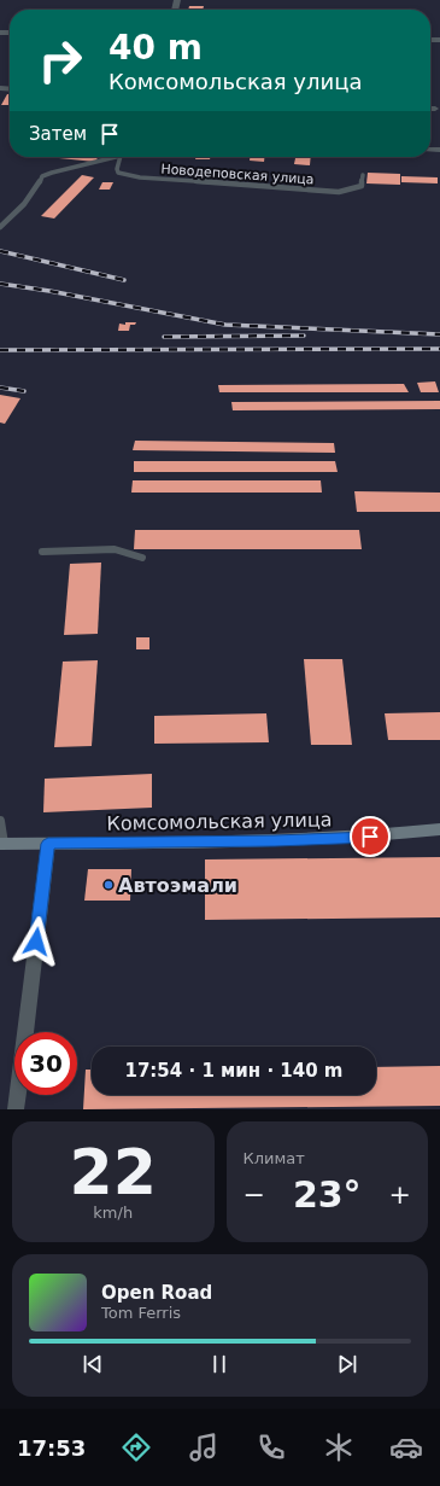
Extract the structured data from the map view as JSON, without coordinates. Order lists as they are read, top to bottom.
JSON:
{
  "streets": {
    "street": ["Комсомольская улица"],
    "lane": ["Новодеповская улица"]
  },
  "places": ["Автоэмали"],
  "page": {
    "turn": ["40 m", "Комсомольская улица"],
    "then": "Затем",
    "limit": "30",
    "trip": "17:54 · 1 мин · 140 m",
    "tile": [
      ["22", "km/h"],
      "Климат"
    ],
    "heat": ["−", "23°", "+"],
    "song": ["Open Road", "Tom Ferris"],
    "tabs": "17:53"
  }
}
